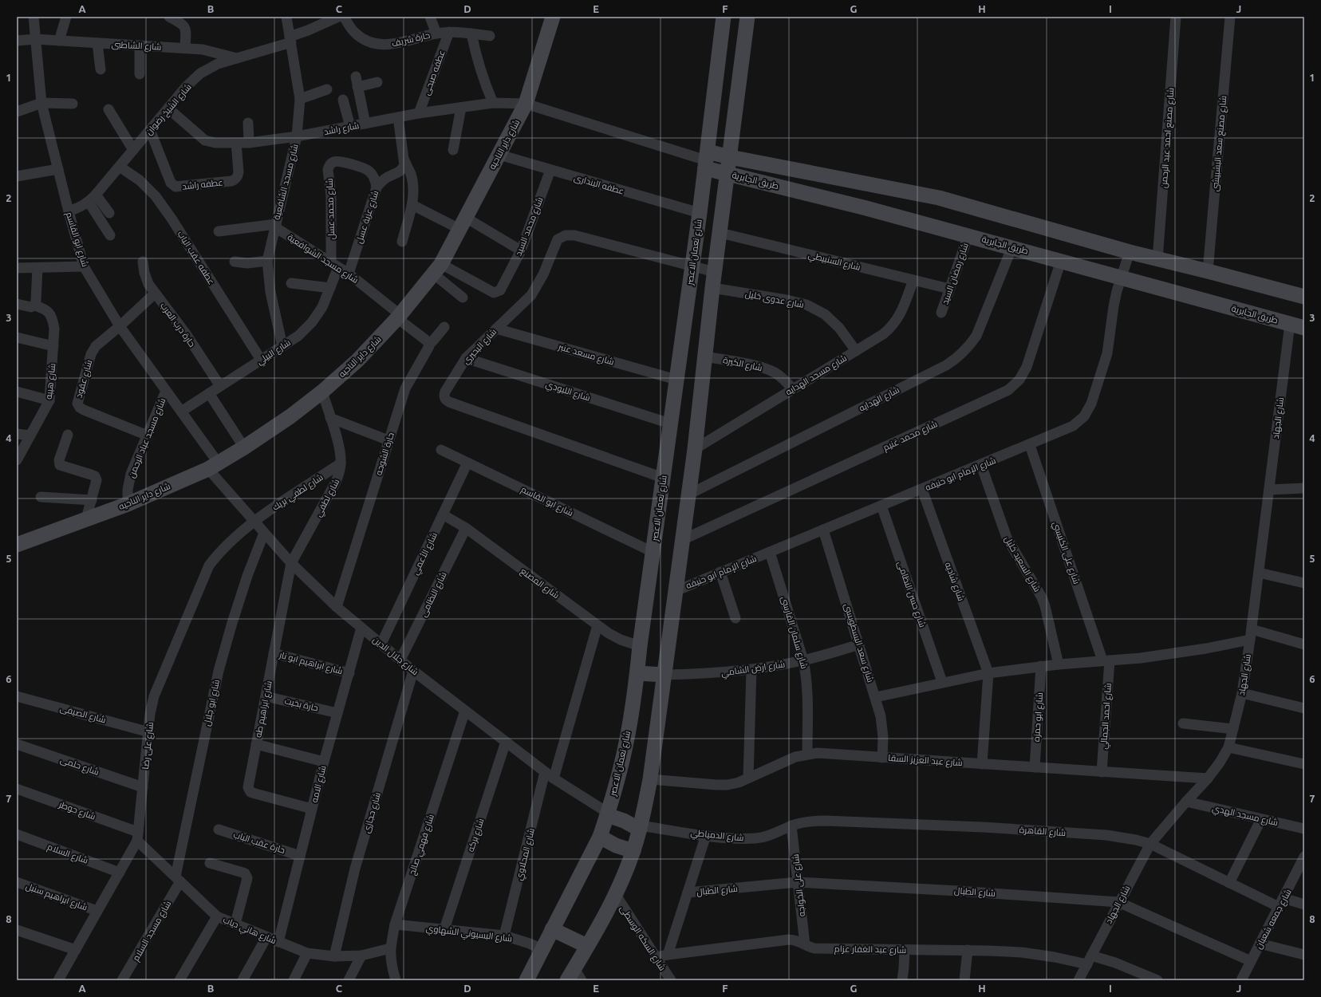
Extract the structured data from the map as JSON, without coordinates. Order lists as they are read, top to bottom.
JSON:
{
  "streets": {
    "main road": ["شارع داير الناحيه", "طريق الجابرية", "شارع نعمان الاعصر"],
    "street": [
      "حارة شريف",
      "شارع الشاطبى",
      "عطفه صبحى",
      "شارع الشيخ رضوان",
      "شارع راشد",
      "شارع مصنع احمد عبد الرحمن",
      "شارع مصنع سعد البشبيشى",
      "شارع مسجد الشافعية",
      "عطفه راشد",
      "عطفه البندارى",
      "شارع محمد عسل",
      "شارع عزبة عسل",
      "شارع محمد السيد",
      "شارع ابو القاسم",
      "عطفه عقب الباب",
      "شارع مسجد الشوافعية",
      "شارع السنبيطي",
      "شارع رمضان السيد",
      "شارع عدوى خليل",
      "حارة درب العرب",
      "شارع البحيري",
      "شارع البيلي",
      "شارع مسعد عنبر",
      "شارع الكيرة",
      "شارع مسجد الهدايه",
      "شارع عقود",
      "شارع هيبه",
      "شارع اللبودي",
      "شارع الهدايه",
      "شارع الجهاد",
      "شارع محمد غنيم",
      "شارع مسجد عباد الرحمن",
      "حارة الشوحه",
      "شارع الإمام ابو حنيفه",
      "شارع لطفي بريك",
      "شارع لطفي",
      "شارع على الكنيسي",
      "شارع الأعمي",
      "شارع السعيد خليل",
      "شارع شاديه",
      "شارع المصنع",
      "شارع النظامى",
      "شارع حسن النظامى",
      "شارع سلمان الفارسى",
      "شارع سعد البسطويسى",
      "شارع جلال الدين",
      "شارع ابراهيم ابو نار",
      "شارع ارض الشامي",
      "شارع ابو جلال",
      "حارة بخيت",
      "شارع ابراهيم طه",
      "شارع الصيفى",
      "شارع احمد الجمالي",
      "شارع ابو حمزه",
      "شارع على رضا",
      "شارع عبد العزيز السقا",
      "شارع حلمى",
      "شارع الامه",
      "شارع حوطر",
      "شارع حجازى",
      "شارع مسجد الهدي",
      "شارع القاهرة",
      "شارع بركه",
      "شارع الدمياطي",
      "حارة عقب الباب",
      "شارع فهمي صالح",
      "شارع السلام",
      "شارع المحلاوي",
      "شارع على الخواجه",
      "شارع الطبال",
      "شارع ابراهيم سنبل",
      "شارع جمعه شعبان",
      "شارع هاني دياب",
      "شارع مسجد السلام",
      "شارع البسيوني الشهاوي",
      "شارع السكه الوسطى",
      "شارع عبد الغفار عزام"
    ]
  },
  "crossings": [
    ["حارة شريف", "عطفه صبحى"],
    ["شارع الشاطبى", "شارع الشيخ رضوان"],
    ["شارع الشاطبى", "شارع ابو القاسم"],
    ["عطفه صبحى", "شارع راشد"],
    ["شارع الشيخ رضوان", "شارع راشد"],
    ["شارع الشيخ رضوان", "شارع مسجد الشافعية"],
    ["شارع الشيخ رضوان", "عطفه راشد"],
    ["شارع الشيخ رضوان", "شارع ابو القاسم"],
    ["شارع الشيخ رضوان", "عطفه عقب الباب"],
    ["شارع راشد", "شارع داير الناحيه"],
    ["شارع راشد", "طريق الجابرية"],
    ["شارع راشد", "شارع مسجد الشافعية"],
    ["شارع راشد", "عطفه راشد"],
    ["شارع راشد", "شارع نعمان الاعصر"],
    ["شارع مصنع احمد عبد الرحمن", "طريق الجابرية"],
    ["شارع مصنع سعد البشبيشى", "طريق الجابرية"],
    ["شارع داير الناحيه", "عطفه البندارى"],
    ["شارع داير الناحيه", "شارع محمد السيد"],
    ["شارع داير الناحيه", "شارع ابو القاسم"],
    ["شارع داير الناحيه", "شارع مسجد الشوافعية"],
    ["شارع داير الناحيه", "شارع مسجد عباد الرحمن"],
    ["شارع داير الناحيه", "شارع لطفي"],
    ["شارع داير الناحيه", "شارع جلال الدين"],
    ["طريق الجابرية", "شارع نعمان الاعصر"],
    ["طريق الجابرية", "شارع رمضان السيد"],
    ["طريق الجابرية", "شارع الهدايه"],
    ["طريق الجابرية", "شارع الجهاد"],
    ["طريق الجابرية", "شارع محمد غنيم"],
    ["طريق الجابرية", "شارع الإمام ابو حنيفه"],
    ["شارع مسجد الشافعية", "شارع مسجد الشوافعية"],
    ["شارع مسجد الشافعية", "شارع البيلي"],
    ["عطفه البندارى", "شارع محمد السيد"],
    ["عطفه البندارى", "شارع نعمان الاعصر"],
    ["شارع محمد عسل", "شارع عزبة عسل"],
    ["شارع محمد عسل", "شارع مسجد الشوافعية"],
    ["شارع محمد عسل", "شارع البيلي"],
    ["شارع عزبة عسل", "شارع مسجد الشوافعية"],
    ["شارع ابو القاسم", "شارع نعمان الاعصر"],
    ["شارع ابو القاسم", "شارع البيلي"],
    ["شارع ابو القاسم", "شارع عقود"],
    ["شارع ابو القاسم", "شارع مسجد عباد الرحمن"],
    ["شارع ابو القاسم", "شارع الأعمي"],
    ["شارع ابو القاسم", "شارع جلال الدين"],
    ["شارع نعمان الاعصر", "شارع البحيري"],
    ["شارع نعمان الاعصر", "شارع مسعد عنبر"],
    ["شارع نعمان الاعصر", "شارع اللبودي"],
    ["شارع نعمان الاعصر", "شارع المصنع"],
    ["شارع نعمان الاعصر", "شارع جلال الدين"],
    ["شارع نعمان الاعصر", "شارع البسيوني الشهاوي"],
    ["عطفه عقب الباب", "شارع البيلي"],
    ["شارع مسجد الشوافعية", "شارع البيلي"],
    ["شارع السنبيطي", "شارع رمضان السيد"],
    ["شارع السنبيطي", "شارع مسجد الهدايه"],
    ["شارع عدوى خليل", "شارع مسجد الهدايه"],
    ["حارة درب العرب", "شارع البيلي"],
    ["شارع البحيري", "شارع مسعد عنبر"],
    ["شارع البحيري", "شارع اللبودي"],
    ["شارع الكيرة", "شارع مسجد الهدايه"],
    ["شارع عقود", "شارع مسجد عباد الرحمن"],
    ["شارع الجهاد", "شارع عبد العزيز السقا"],
    ["شارع الجهاد", "شارع مسجد الهدي"],
    ["شارع الجهاد", "شارع القاهرة"],
    ["شارع الجهاد", "شارع الطبال"],
    ["شارع الجهاد", "شارع عبد الغفار عزام"],
    ["حارة الشوحه", "شارع جلال الدين"],
    ["شارع الإمام ابو حنيفه", "شارع على الكنيسي"],
    ["شارع الإمام ابو حنيفه", "شارع السعيد خليل"],
    ["شارع الإمام ابو حنيفه", "شارع شاديه"],
    ["شارع الإمام ابو حنيفه", "شارع حسن النظامى"],
    ["شارع الإمام ابو حنيفه", "شارع سلمان الفارسى"],
    ["شارع الإمام ابو حنيفه", "شارع سعد البسطويسى"],
    ["شارع لطفي بريك", "شارع لطفي"],
    ["شارع لطفي بريك", "شارع جلال الدين"],
    ["شارع لطفي بريك", "شارع على رضا"],
    ["شارع لطفي", "شارع جلال الدين"],
    ["شارع لطفي", "شارع ابراهيم طه"],
    ["شارع على الكنيسي", "شارع احمد الجمالي"],
    ["شارع الأعمي", "شارع المصنع"],
    ["شارع الأعمي", "شارع جلال الدين"],
    ["شارع المصنع", "شارع النظامى"],
    ["شارع النظامى", "شارع جلال الدين"],
    ["شارع سلمان الفارسى", "شارع ارض الشامي"],
    ["شارع سلمان الفارسى", "شارع عبد العزيز السقا"],
    ["شارع سعد البسطويسى", "شارع ارض الشامي"],
    ["شارع سعد البسطويسى", "شارع عبد العزيز السقا"],
    ["شارع جلال الدين", "شارع ابو جلال"],
    ["شارع جلال الدين", "شارع ابراهيم طه"],
    ["شارع جلال الدين", "شارع على رضا"],
    ["شارع جلال الدين", "شارع الامه"],
    ["شارع جلال الدين", "شارع حجازى"],
    ["شارع جلال الدين", "شارع بركه"],
    ["شارع جلال الدين", "شارع فهمي صالح"],
    ["شارع جلال الدين", "شارع المحلاوي"],
    ["شارع ابراهيم ابو نار", "شارع ابراهيم طه"],
    ["شارع ابراهيم ابو نار", "شارع الامه"],
    ["شارع ابو جلال", "شارع هاني دياب"],
    ["شارع ابو جلال", "شارع مسجد السلام"],
    ["حارة بخيت", "شارع ابراهيم طه"],
    ["حارة بخيت", "شارع الامه"],
    ["شارع ابراهيم طه", "شارع الامه"],
    ["شارع الصيفى", "شارع على رضا"],
    ["شارع احمد الجمالي", "شارع عبد العزيز السقا"],
    ["شارع ابو حمزه", "شارع عبد العزيز السقا"],
    ["شارع على رضا", "شارع حلمى"],
    ["شارع على رضا", "شارع حوطر"],
    ["شارع على رضا", "شارع السلام"],
    ["شارع على رضا", "شارع ابراهيم سنبل"],
    ["شارع على رضا", "شارع هاني دياب"],
    ["شارع الامه", "حارة عقب الباب"],
    ["شارع الامه", "شارع هاني دياب"],
    ["شارع حوطر", "شارع هاني دياب"],
    ["شارع حجازى", "شارع هاني دياب"],
    ["شارع القاهرة", "شارع الدمياطي"],
    ["شارع القاهرة", "شارع على الخواجه"],
    ["شارع القاهرة", "شارع جمعه شعبان"],
    ["شارع بركه", "شارع البسيوني الشهاوي"],
    ["شارع الدمياطي", "شارع على الخواجه"],
    ["شارع فهمي صالح", "شارع هاني دياب"],
    ["شارع فهمي صالح", "شارع البسيوني الشهاوي"],
    ["شارع المحلاوي", "شارع البسيوني الشهاوي"],
    ["شارع على الخواجه", "شارع الطبال"],
    ["شارع على الخواجه", "شارع عبد الغفار عزام"],
    ["شارع الطبال", "شارع جمعه شعبان"],
    ["شارع هاني دياب", "شارع مسجد السلام"],
    ["شارع السكه الوسطى", "شارع عبد الغفار عزام"]
  ],
  "grid": {
    "columns": [
      "A",
      "B",
      "C",
      "D",
      "E",
      "F",
      "G",
      "H",
      "I",
      "J"
    ],
    "rows": [
      "1",
      "2",
      "3",
      "4",
      "5",
      "6",
      "7",
      "8"
    ]
  }
}
